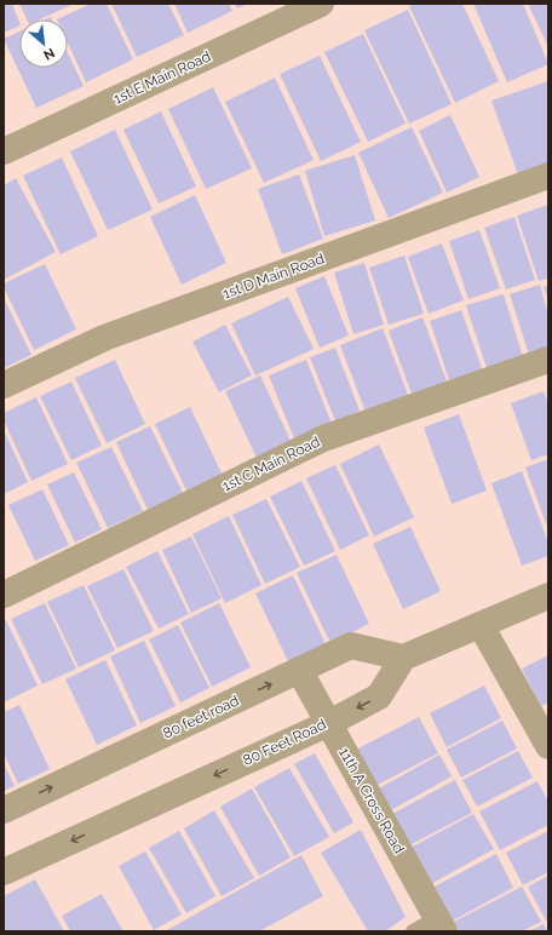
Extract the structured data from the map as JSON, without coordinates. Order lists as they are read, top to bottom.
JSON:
{
  "streets": {
    "street": [
      "1st E Main Road",
      "1st D Main Road",
      "1st C Main Road",
      "80 feet road",
      "80 Feet Road",
      "11th A Cross Road"
    ]
  },
  "crossings": [
    ["80 feet road", "80 Feet Road"],
    ["80 feet road", "11th A Cross Road"],
    ["80 Feet Road", "11th A Cross Road"]
  ],
  "one_way": ["80 feet road", "80 Feet Road"],
  "north": "bottom right"
}
